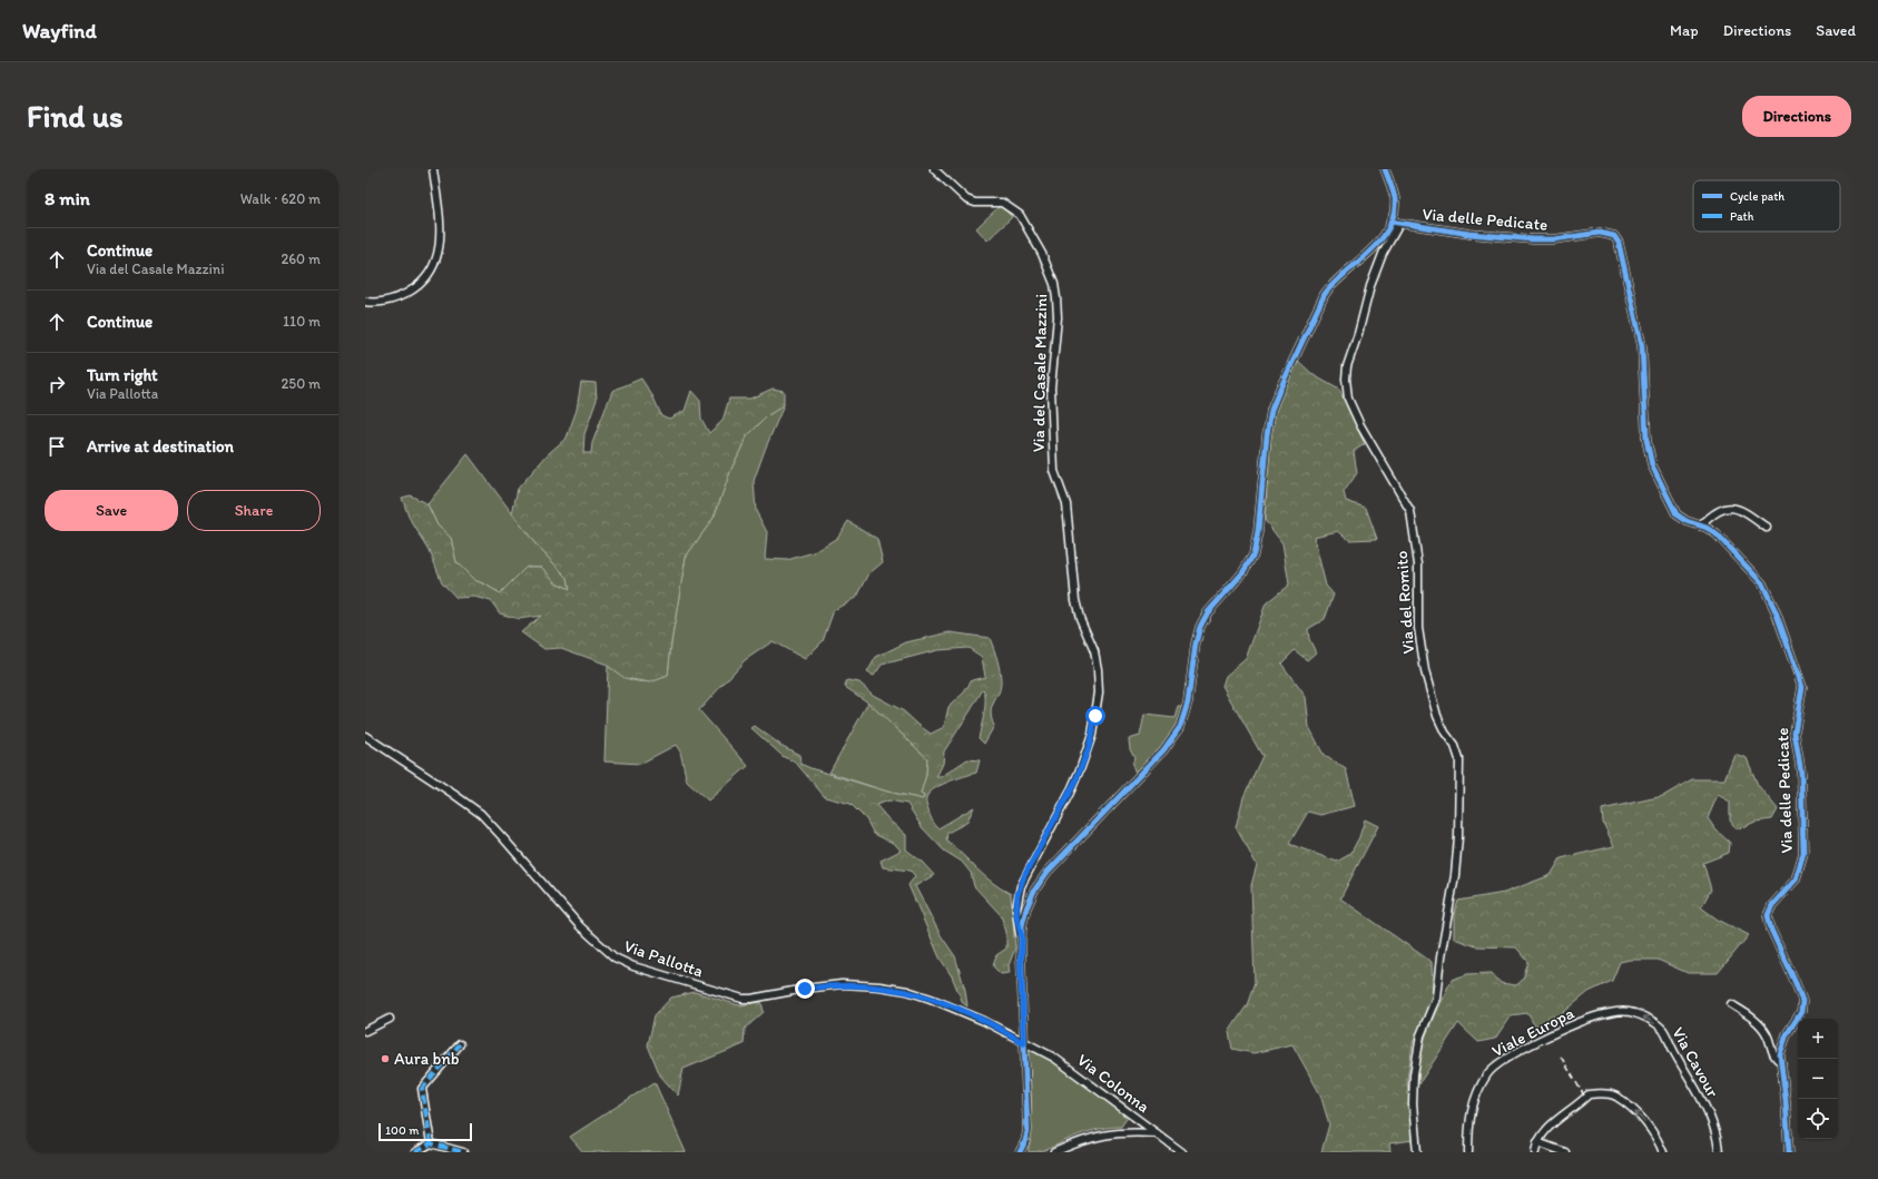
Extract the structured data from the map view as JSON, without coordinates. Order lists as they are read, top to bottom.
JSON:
{
  "streets": {
    "street": [
      "Via delle Pedicate",
      "Via del Casale Mazzini",
      "Via del Romito",
      "Via Pallotta",
      "Viale Europa",
      "Via Cavour",
      "Via Colonna"
    ]
  },
  "crossings": [
    ["Via delle Pedicate", "Via del Romito"],
    ["Via Pallotta", "Via Colonna"],
    ["Viale Europa", "Via Cavour"]
  ],
  "one_way": ["Via Cavour"],
  "places": ["Aura bnb"],
  "legend": ["Cycle path", "Path"],
  "scale_bar": "100 m",
  "page": {
    "header": "Wayfind",
    "nav": ["Map", "Directions", "Saved"],
    "buttons": [
      "Directions",
      ["Save", "Share"]
    ],
    "title": "Find us",
    "heading": ["8 min", "Walk · 620 m"],
    "list": [
      ["Continue", "Via del Casale Mazzini", "260 m"],
      ["Continue", "110 m"],
      ["Turn right", "Via Pallotta", "250 m"],
      "Arrive at destination"
    ],
    "map_buttons": ["+", "−"],
    "scale": "100 m"
  }
}
